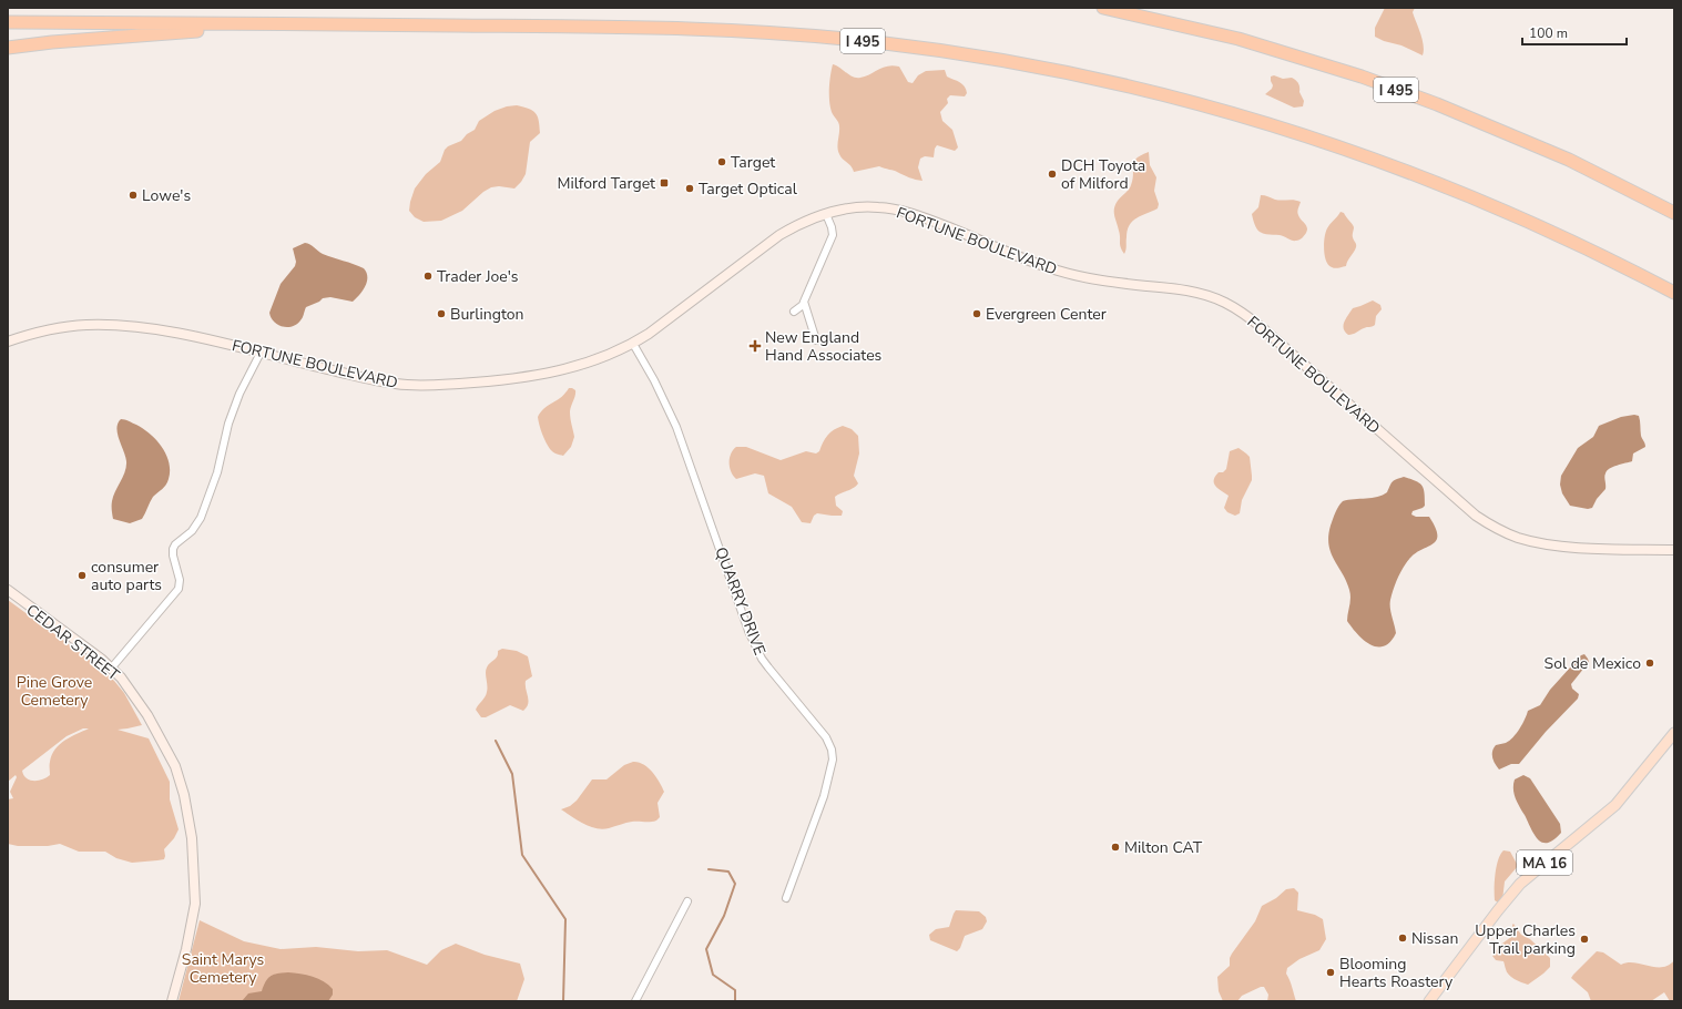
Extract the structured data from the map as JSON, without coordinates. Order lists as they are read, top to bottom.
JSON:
{
  "streets": {
    "highway": ["I 495"],
    "main road": ["FORTUNE BOULEVARD", "CEDAR STREET", "MA 16"],
    "street": ["QUARRY DRIVE"]
  },
  "crossings": [
    ["FORTUNE BOULEVARD", "QUARRY DRIVE"]
  ],
  "parks": ["Pine Grove Cemetery", "Saint Marys Cemetery"],
  "places": {
    "other": [
      "Target",
      "DCH Toyota of Milford",
      "Target Optical",
      "Lowe's",
      "Trader Joe's",
      "Burlington",
      "Evergreen Center",
      "consumer auto parts",
      "Sol de Mexico",
      "Milton CAT",
      "Nissan",
      "Upper Charles Trail parking",
      "Blooming Hearts Roastery"
    ],
    "transit": ["Milford Target"],
    "health": ["New England Hand Associates"]
  },
  "scale_bar": "100 m"
}
